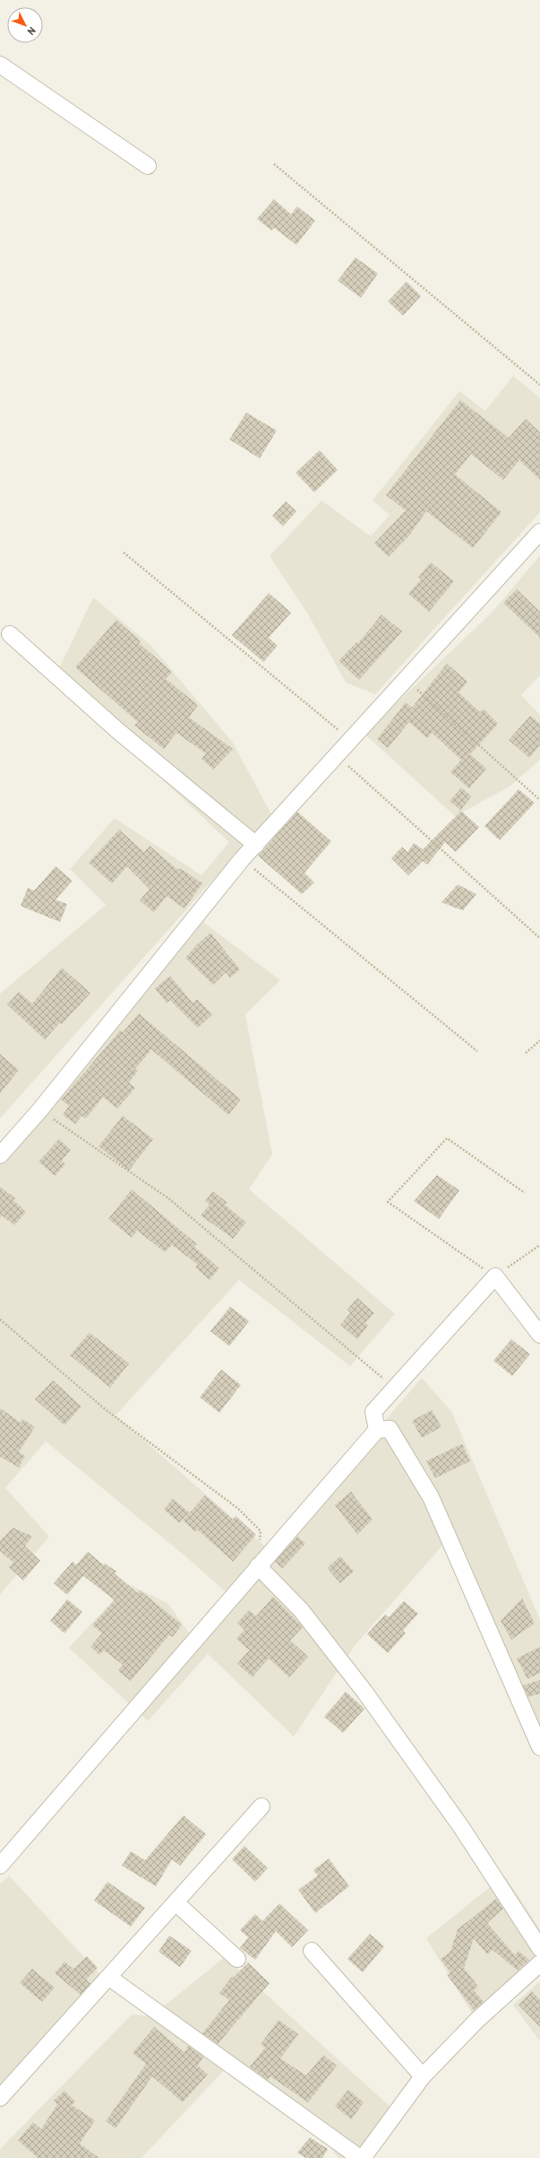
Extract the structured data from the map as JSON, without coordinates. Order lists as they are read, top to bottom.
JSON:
{
  "north": "bottom right"
}
